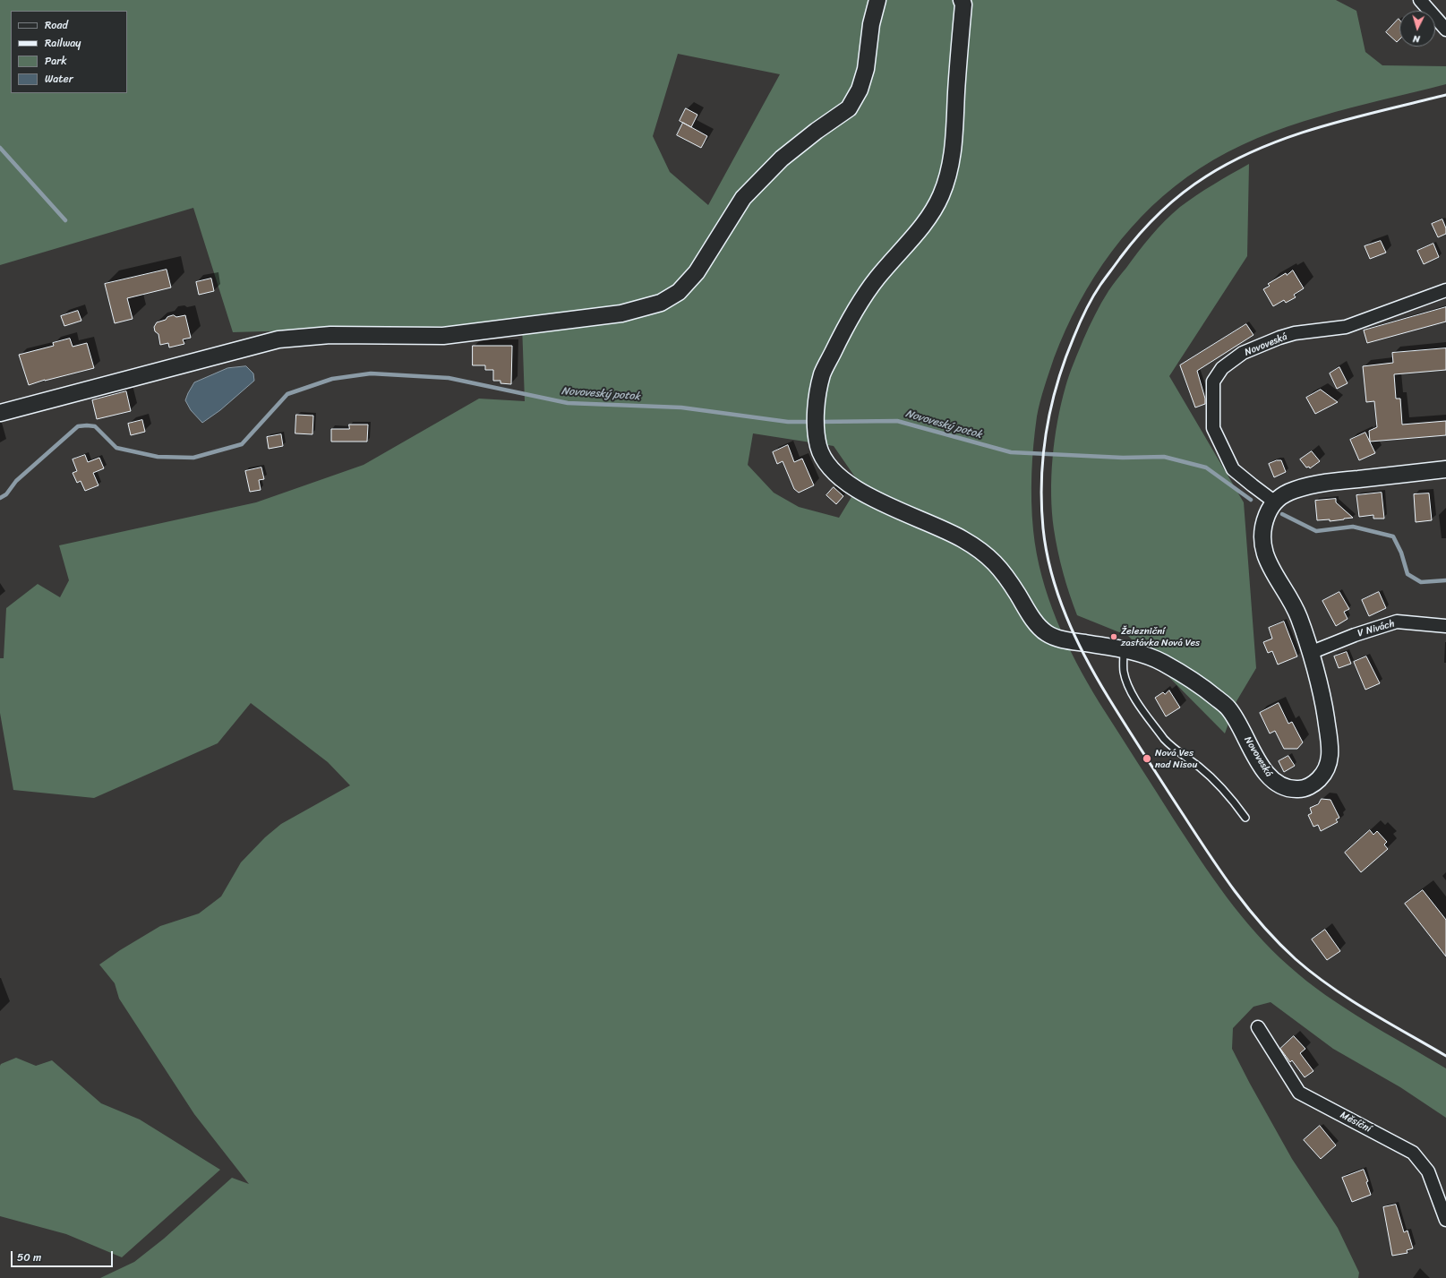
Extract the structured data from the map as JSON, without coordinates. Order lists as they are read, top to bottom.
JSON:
{
  "streets": {
    "street": ["Novoveská", "V Nivách", "Měsíční"]
  },
  "crossings": [
    ["Novoveská", "V Nivách"]
  ],
  "water": ["Novoveský potok"],
  "places": ["Železniční zastávka Nová Ves", "Nová Ves nad Nisou"],
  "legend": [
    "Road",
    "Railway",
    "Park",
    "Water"
  ],
  "scale_bar": "50 m",
  "north": "bottom"
}
